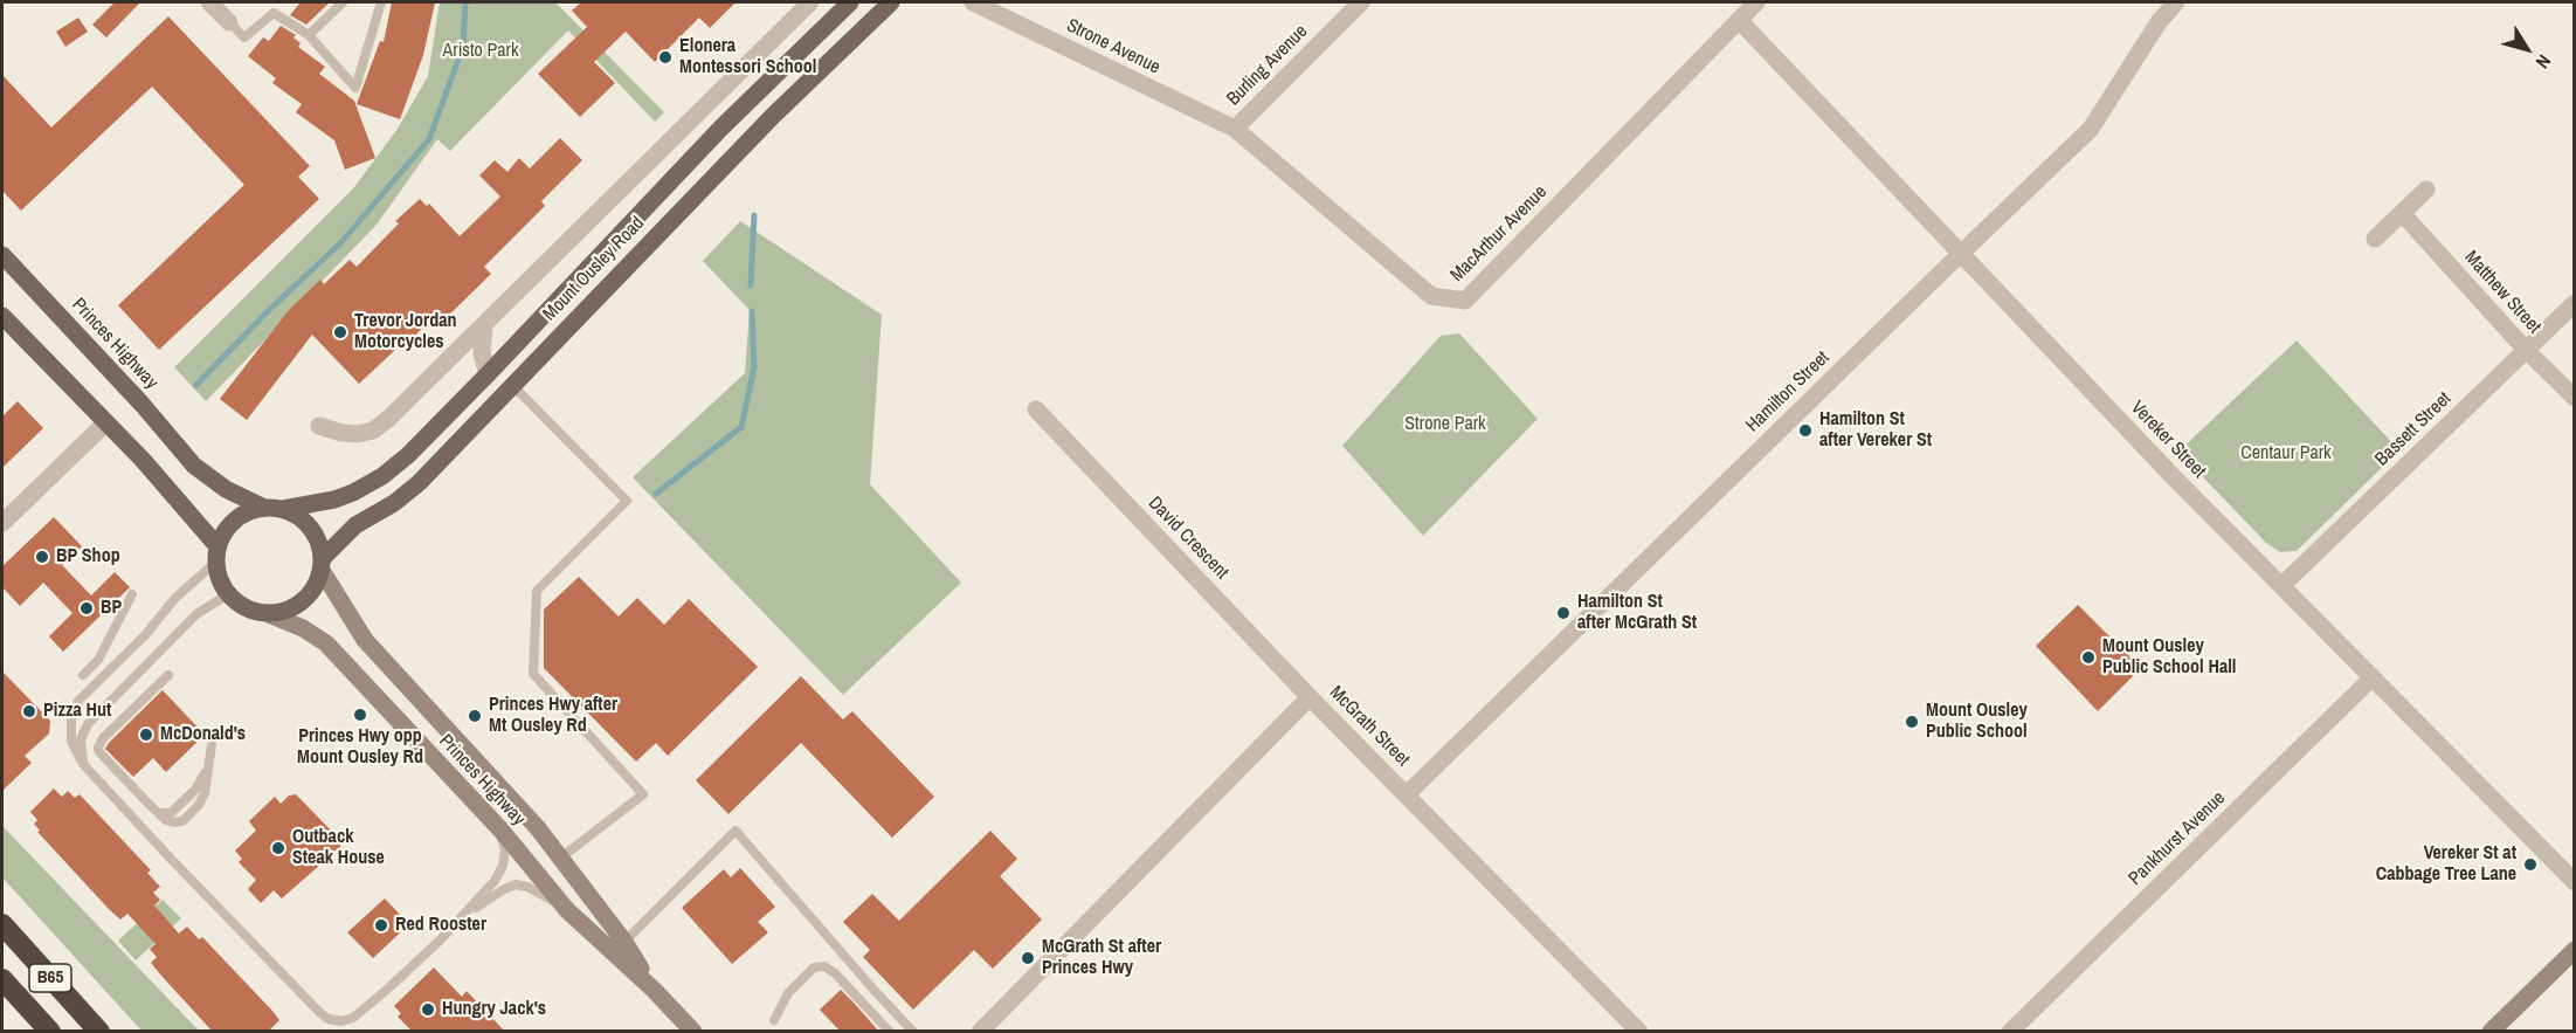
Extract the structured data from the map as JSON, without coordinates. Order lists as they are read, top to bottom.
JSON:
{
  "streets": {
    "highway": ["B65"],
    "main road": ["Mount Ousley Road", "Princes Highway"],
    "street": [
      "Strone Avenue",
      "Burling Avenue",
      "MacArthur Avenue",
      "Matthew Street",
      "Hamilton Street",
      "Bassett Street",
      "Vereker Street",
      "David Crescent",
      "McGrath Street",
      "Pankhurst Avenue"
    ]
  },
  "crossings": [
    ["Strone Avenue", "Burling Avenue"],
    ["Strone Avenue", "MacArthur Avenue"],
    ["Burling Avenue", "MacArthur Avenue"],
    ["MacArthur Avenue", "Vereker Street"],
    ["Mount Ousley Road", "Princes Highway"],
    ["Matthew Street", "Bassett Street"],
    ["Hamilton Street", "Vereker Street"],
    ["Hamilton Street", "McGrath Street"],
    ["Bassett Street", "Vereker Street"],
    ["Vereker Street", "Pankhurst Avenue"],
    ["David Crescent", "McGrath Street"]
  ],
  "parks": ["Aristo Park", "Strone Park", "Centaur Park"],
  "places": [
    "Elonera Montessori School",
    "Trevor Jordan Motorcycles",
    "Hamilton St after Vereker St",
    "BP Shop",
    "BP",
    "Hamilton St after McGrath St",
    "Mount Ousley Public School Hall",
    "Pizza Hut",
    "Princes Hwy opp Mount Ousley Rd",
    "Princes Hwy after Mt Ousley Rd",
    "Mount Ousley Public School",
    "McDonald's",
    "Outback Steak House",
    "Vereker St at Cabbage Tree Lane",
    "Red Rooster",
    "McGrath St after Princes Hwy",
    "Hungry Jack's"
  ],
  "north": "bottom right"
}
